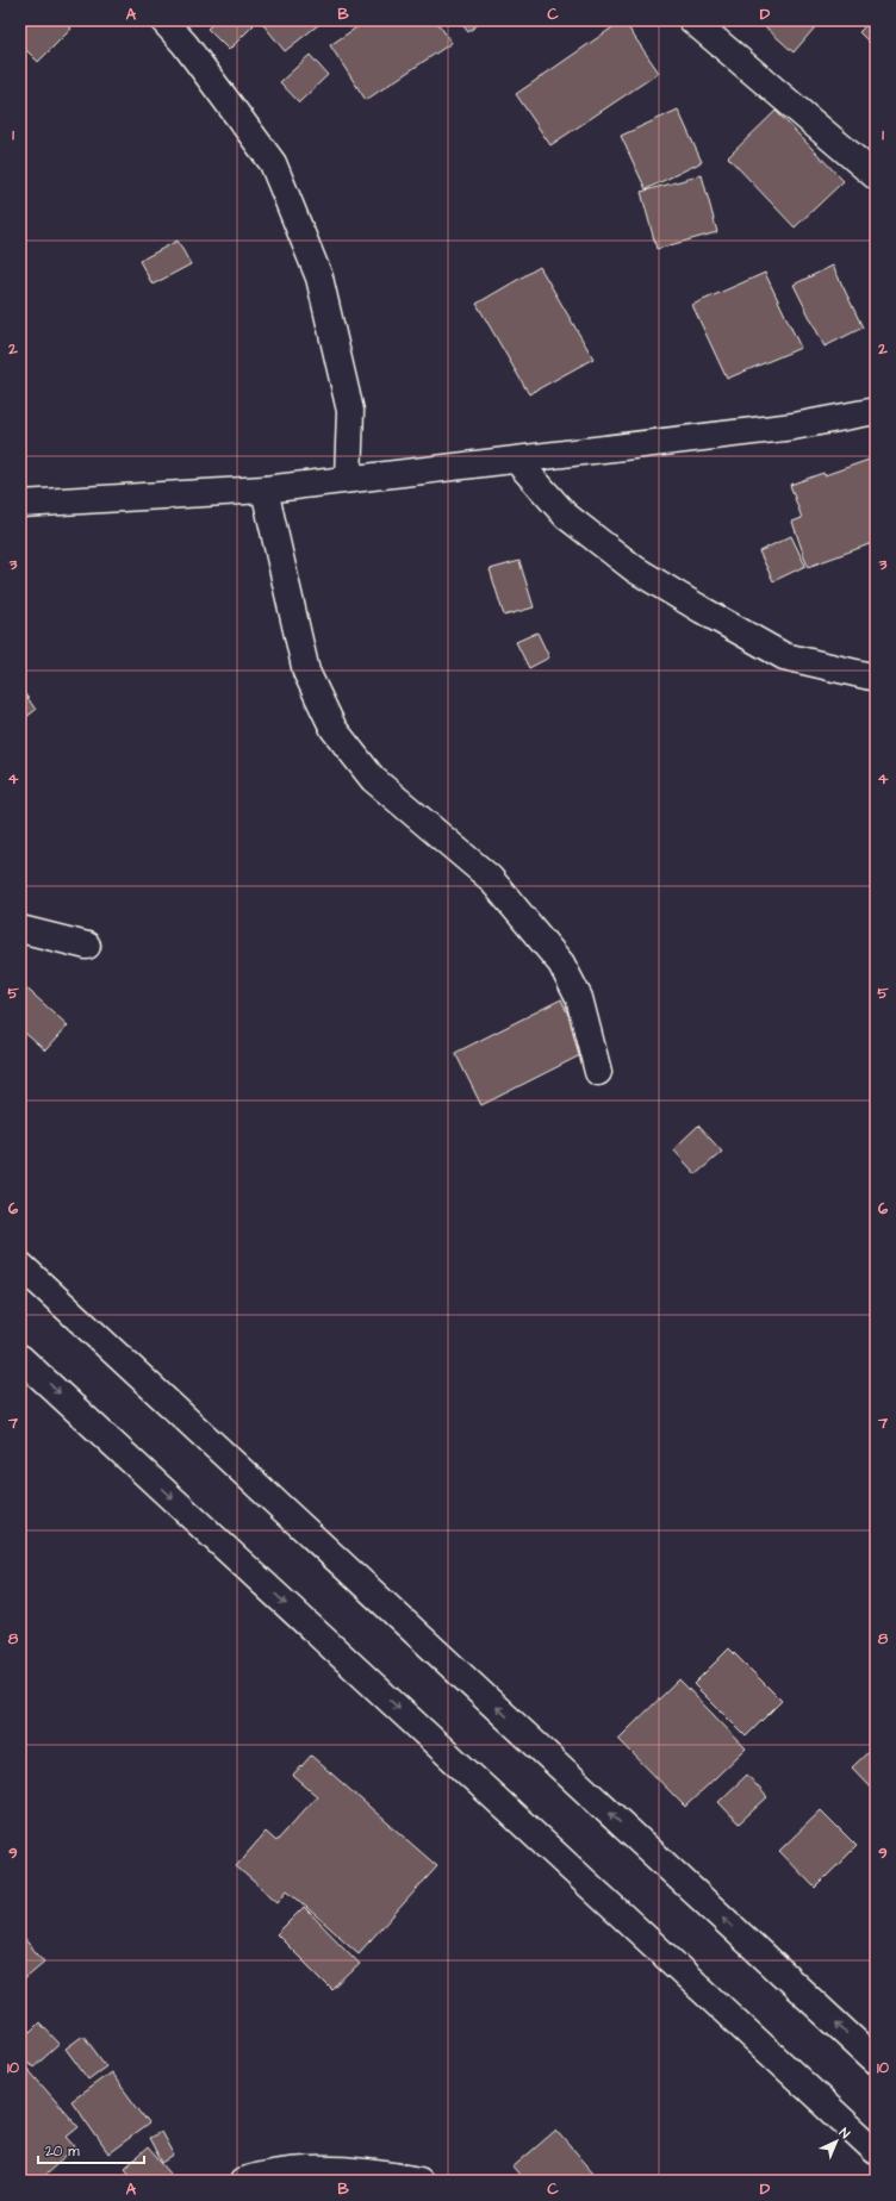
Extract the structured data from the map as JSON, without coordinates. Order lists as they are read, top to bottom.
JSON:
{
  "scale_bar": "20 m",
  "north": "top right",
  "grid": {
    "columns": [
      "A",
      "B",
      "C",
      "D"
    ],
    "rows": [
      "1",
      "2",
      "3",
      "4",
      "5",
      "6",
      "7",
      "8",
      "9",
      "10"
    ]
  }
}
